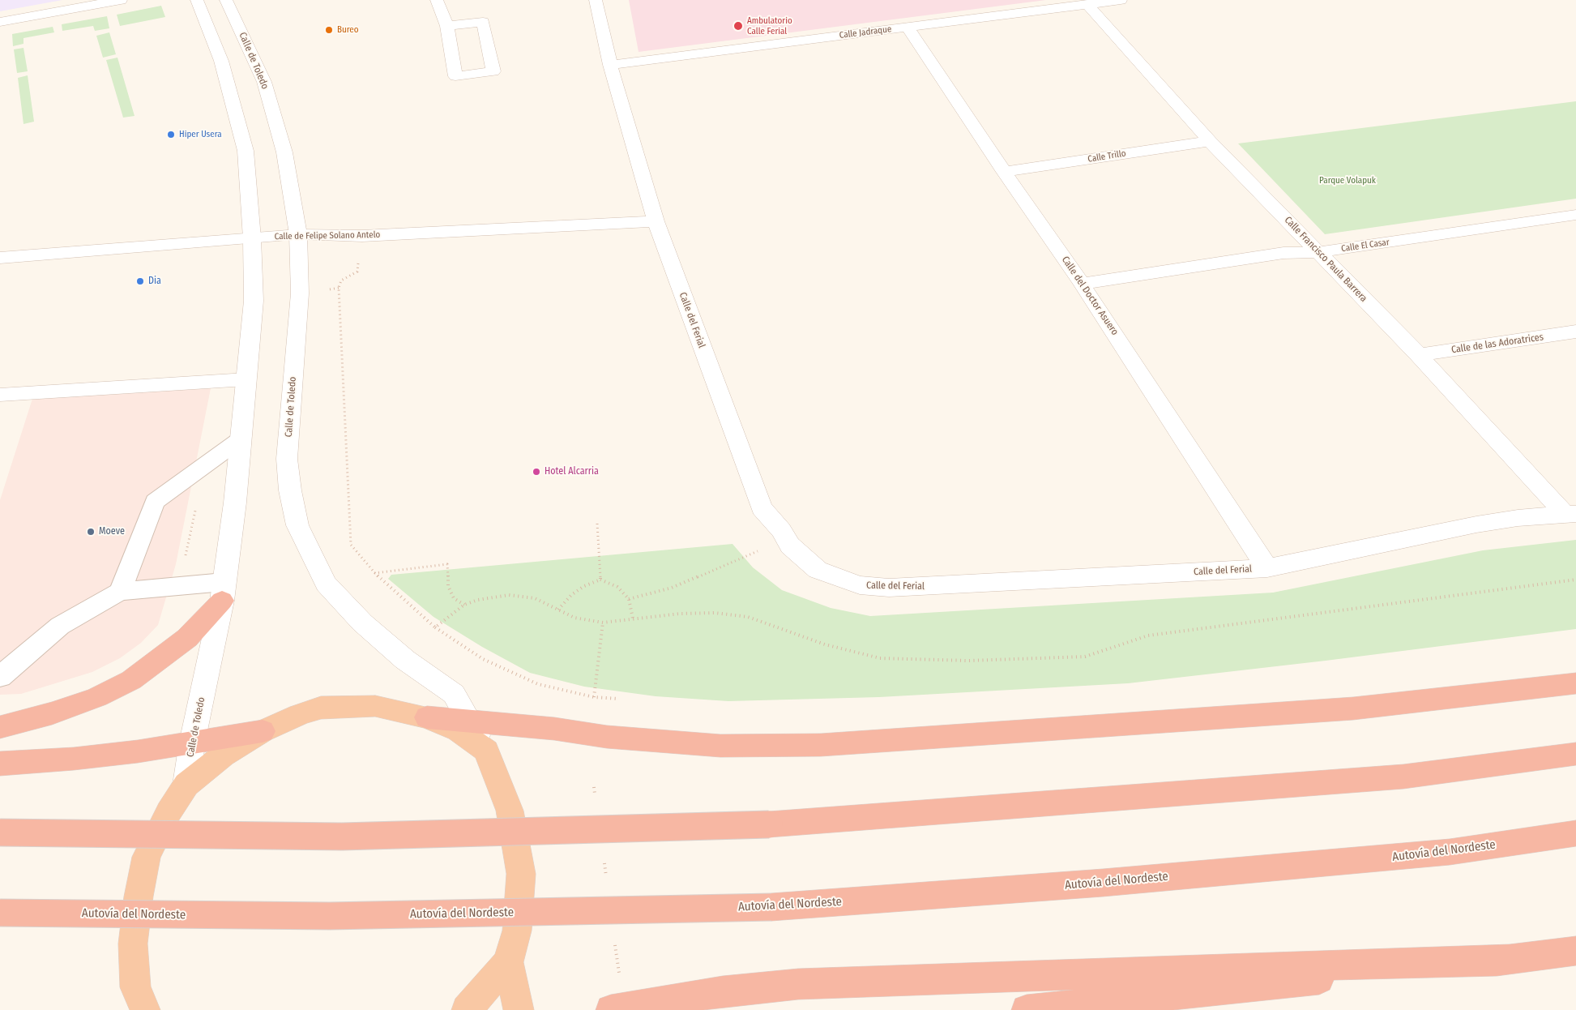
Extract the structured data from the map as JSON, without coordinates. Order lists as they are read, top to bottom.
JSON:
{
  "streets": {
    "highway": ["Autovía del Nordeste"],
    "street": [
      "Calle Jadraque",
      "Calle de Toledo",
      "Calle Trillo",
      "Calle de Felipe Solano Antelo",
      "Calle El Casar",
      "Calle Francisco Paula Barrera",
      "Calle del Doctor Asuero",
      "Calle del Ferial",
      "Calle de las Adoratrices"
    ]
  },
  "crossings": [
    ["Calle Jadraque", "Calle Francisco Paula Barrera"],
    ["Calle Jadraque", "Calle del Doctor Asuero"],
    ["Calle Jadraque", "Calle del Ferial"],
    ["Calle de Toledo", "Calle de Felipe Solano Antelo"],
    ["Calle Trillo", "Calle Francisco Paula Barrera"],
    ["Calle Trillo", "Calle del Doctor Asuero"],
    ["Calle de Felipe Solano Antelo", "Calle del Ferial"],
    ["Calle El Casar", "Calle Francisco Paula Barrera"],
    ["Calle El Casar", "Calle del Doctor Asuero"],
    ["Calle Francisco Paula Barrera", "Calle del Ferial"],
    ["Calle Francisco Paula Barrera", "Calle de las Adoratrices"],
    ["Calle del Doctor Asuero", "Calle del Ferial"]
  ],
  "parks": ["Parque Volapuk"],
  "places": [
    "Ambulatorio Calle Ferial",
    "Bureo",
    "Hiper Usera",
    "Dia",
    "Hotel Alcarria",
    "Moeve"
  ]
}
